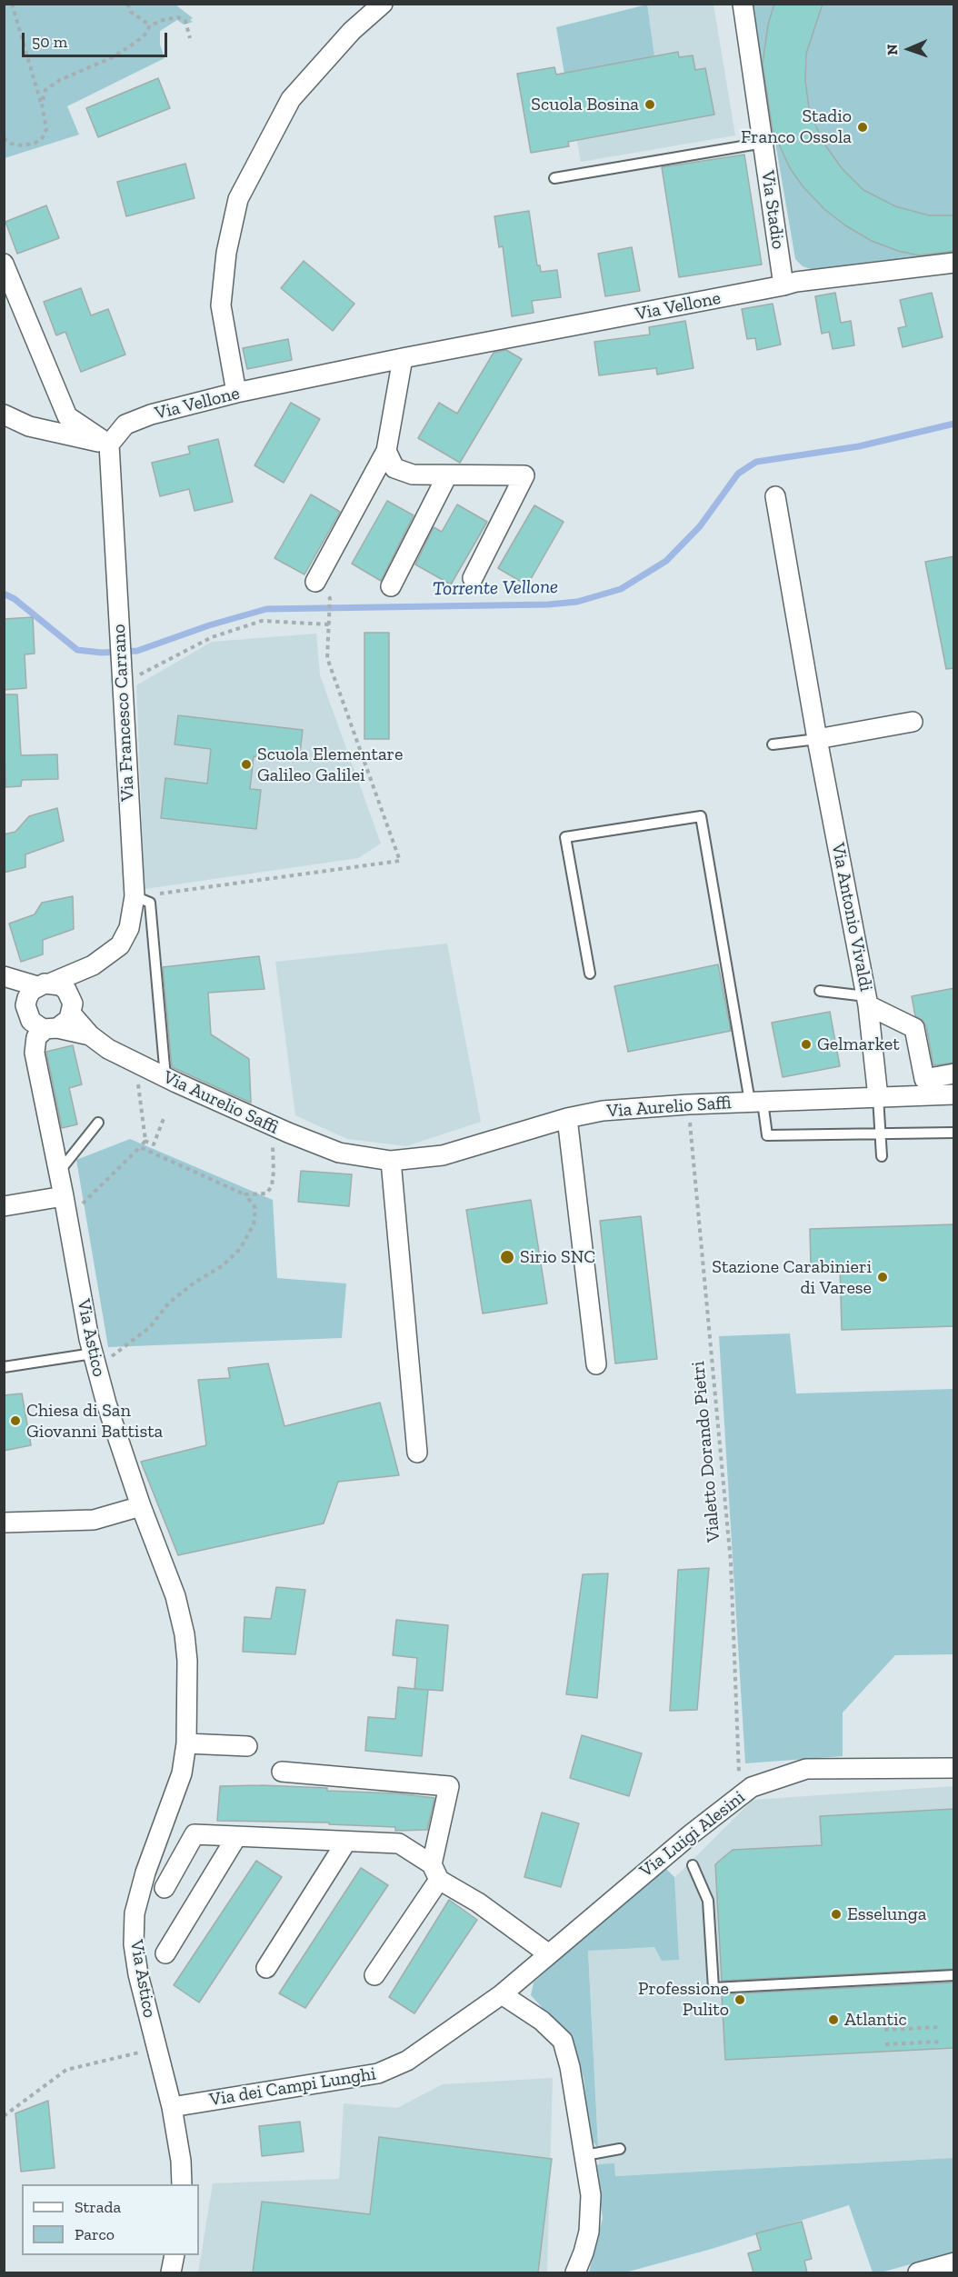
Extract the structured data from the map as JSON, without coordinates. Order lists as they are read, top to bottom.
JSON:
{
  "streets": {
    "street": [
      "Via Stadio",
      "Via Vellone",
      "Via Francesco Carrano",
      "Via Antonio Vivaldi",
      "Via Aurelio Saffi",
      "Via Astico",
      "Via Luigi Alesini",
      "Via dei Campi Lunghi"
    ],
    "path": ["Vialetto Dorando Pietri"]
  },
  "crossings": [
    ["Via Stadio", "Via Vellone"],
    ["Via Vellone", "Via Francesco Carrano"],
    ["Via Francesco Carrano", "Via Aurelio Saffi"],
    ["Via Francesco Carrano", "Via Astico"],
    ["Via Antonio Vivaldi", "Via Aurelio Saffi"],
    ["Via Aurelio Saffi", "Via Astico"],
    ["Via Aurelio Saffi", "Vialetto Dorando Pietri"],
    ["Via Astico", "Via dei Campi Lunghi"],
    ["Vialetto Dorando Pietri", "Via Luigi Alesini"],
    ["Via Luigi Alesini", "Via dei Campi Lunghi"]
  ],
  "water": ["Torrente Vellone"],
  "places": [
    "Scuola Bosina",
    "Stadio Franco Ossola",
    "Scuola Elementare Galileo Galilei",
    "Gelmarket",
    "Sirio SNC",
    "Stazione Carabinieri di Varese",
    "Chiesa di San Giovanni Battista",
    "Esselunga",
    "Professione Pulito",
    "Atlantic"
  ],
  "legend": ["Strada", "Parco"],
  "scale_bar": "50 m",
  "north": "left"
}
